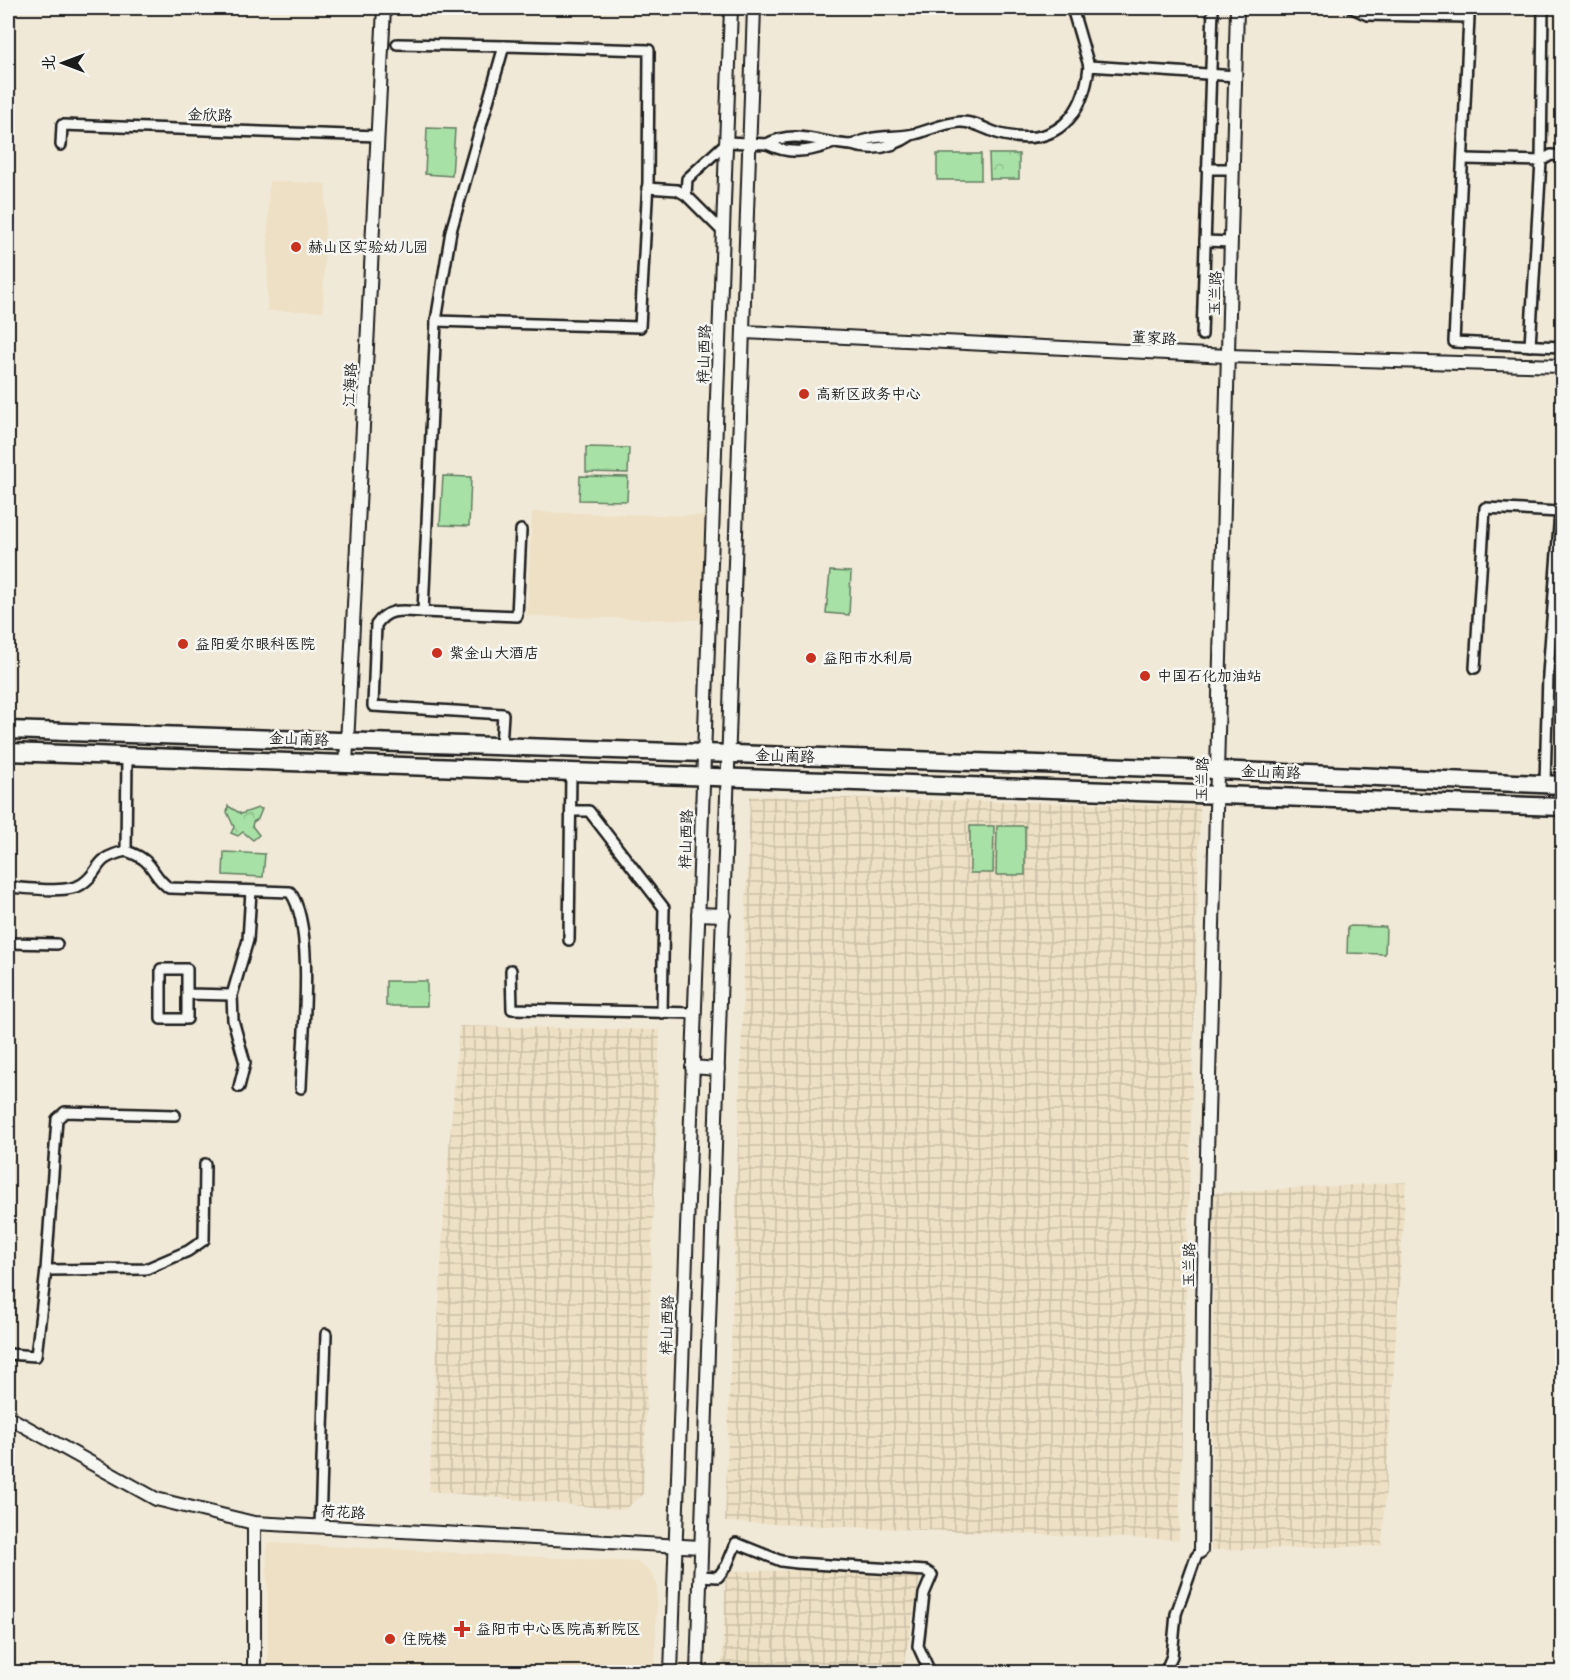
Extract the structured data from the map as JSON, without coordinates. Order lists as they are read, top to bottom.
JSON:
{
  "streets": {
    "highway": ["金山南路"],
    "street": [
      "金欣路",
      "玉兰路",
      "董家路",
      "梓山西路",
      "江海路",
      "荷花路"
    ]
  },
  "crossings": [
    ["金欣路", "江海路"],
    ["玉兰路", "董家路"],
    ["玉兰路", "金山南路"],
    ["梓山西路", "金山南路"],
    ["梓山西路", "荷花路"],
    ["江海路", "金山南路"]
  ],
  "places": {
    "other": [
      "赫山区实验幼儿园",
      "高新区政务中心",
      "益阳爱尔眼科医院",
      "紫金山大酒店",
      "益阳市水利局",
      "中国石化加油站",
      "住院楼"
    ],
    "health": ["益阳市中心医院高新院区"]
  },
  "north": "left"
}
